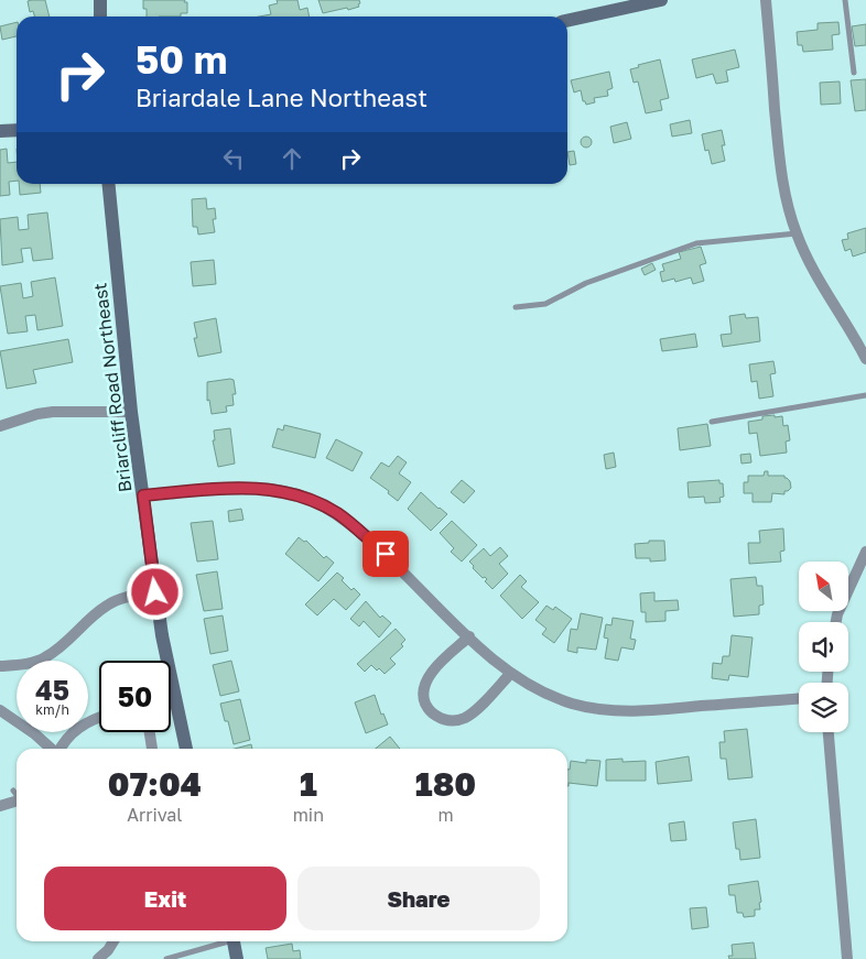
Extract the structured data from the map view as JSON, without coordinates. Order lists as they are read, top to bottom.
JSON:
{
  "streets": {
    "main road": ["Briarcliff Road Northeast"]
  },
  "north": "top left",
  "page": {
    "turn": ["50 m", "Briardale Lane Northeast"],
    "speed": "45 km/h",
    "limit": "50",
    "eta": [
      "07:04",
      "Arrival",
      "1",
      "min",
      "180",
      "m"
    ],
    "buttons": ["Exit", "Share"]
  }
}
